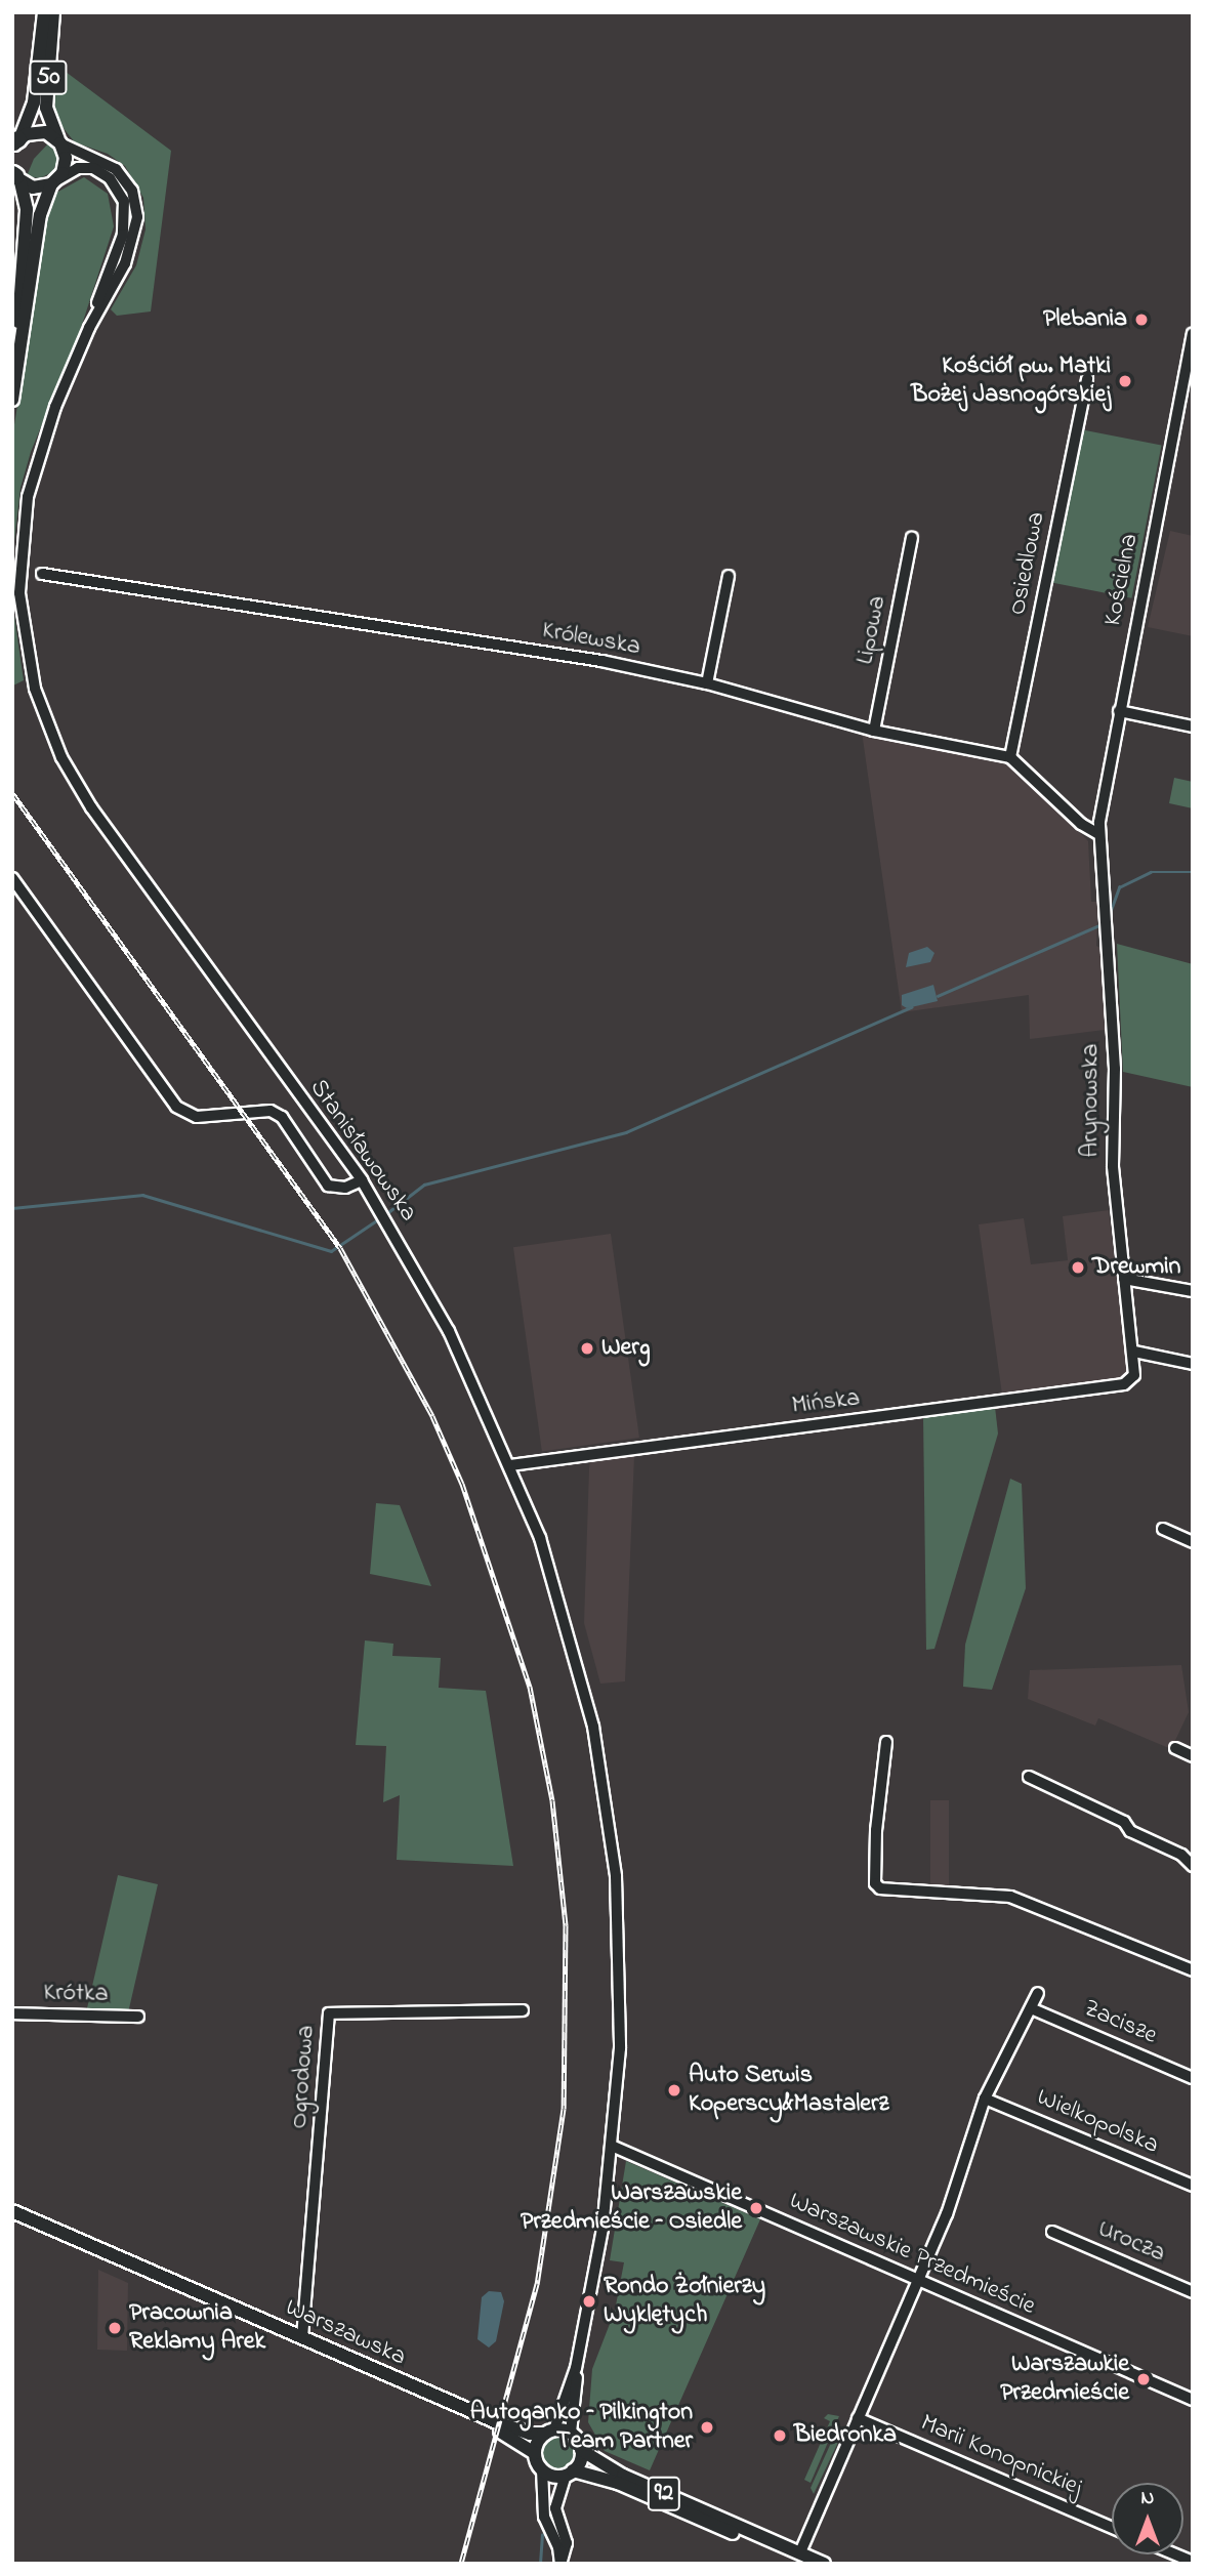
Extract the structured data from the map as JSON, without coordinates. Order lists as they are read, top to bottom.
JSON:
{
  "streets": {
    "main road": ["50", "Warszawska", "92"],
    "street": [
      "Osiedlowa",
      "Kościelna",
      "Lipowa",
      "Królewska",
      "Arynowska",
      "Stanisławowska",
      "Mińska",
      "Krótka",
      "Zacisze",
      "Ogrodowa",
      "Wielkopolska",
      "Urocza",
      "Warszawskie Przedmieście",
      "Marii Konopnickiej"
    ]
  },
  "crossings": [
    ["Osiedlowa", "Królewska"],
    ["Kościelna", "Arynowska"],
    ["Lipowa", "Królewska"],
    ["Arynowska", "Mińska"],
    ["Stanisławowska", "Mińska"],
    ["Stanisławowska", "Warszawskie Przedmieście"],
    ["Ogrodowa", "Warszawska"],
    ["Warszawska", "92"]
  ],
  "places": [
    "Plebania",
    "Kościół pw. Matki Bożej Jasnogórskiej",
    "Drewmin",
    "Werg",
    "Auto Serwis Koperscy&Mastalerz",
    "Warszawskie Przedmieście – Osiedle",
    "Rondo Żołnierzy Wyklętych",
    "Pracownia Reklamy Arek",
    "Warszawkie Przedmieście",
    "Autoganko – Pilkington Team Partner",
    "Biedronka"
  ],
  "north": "top"
}
